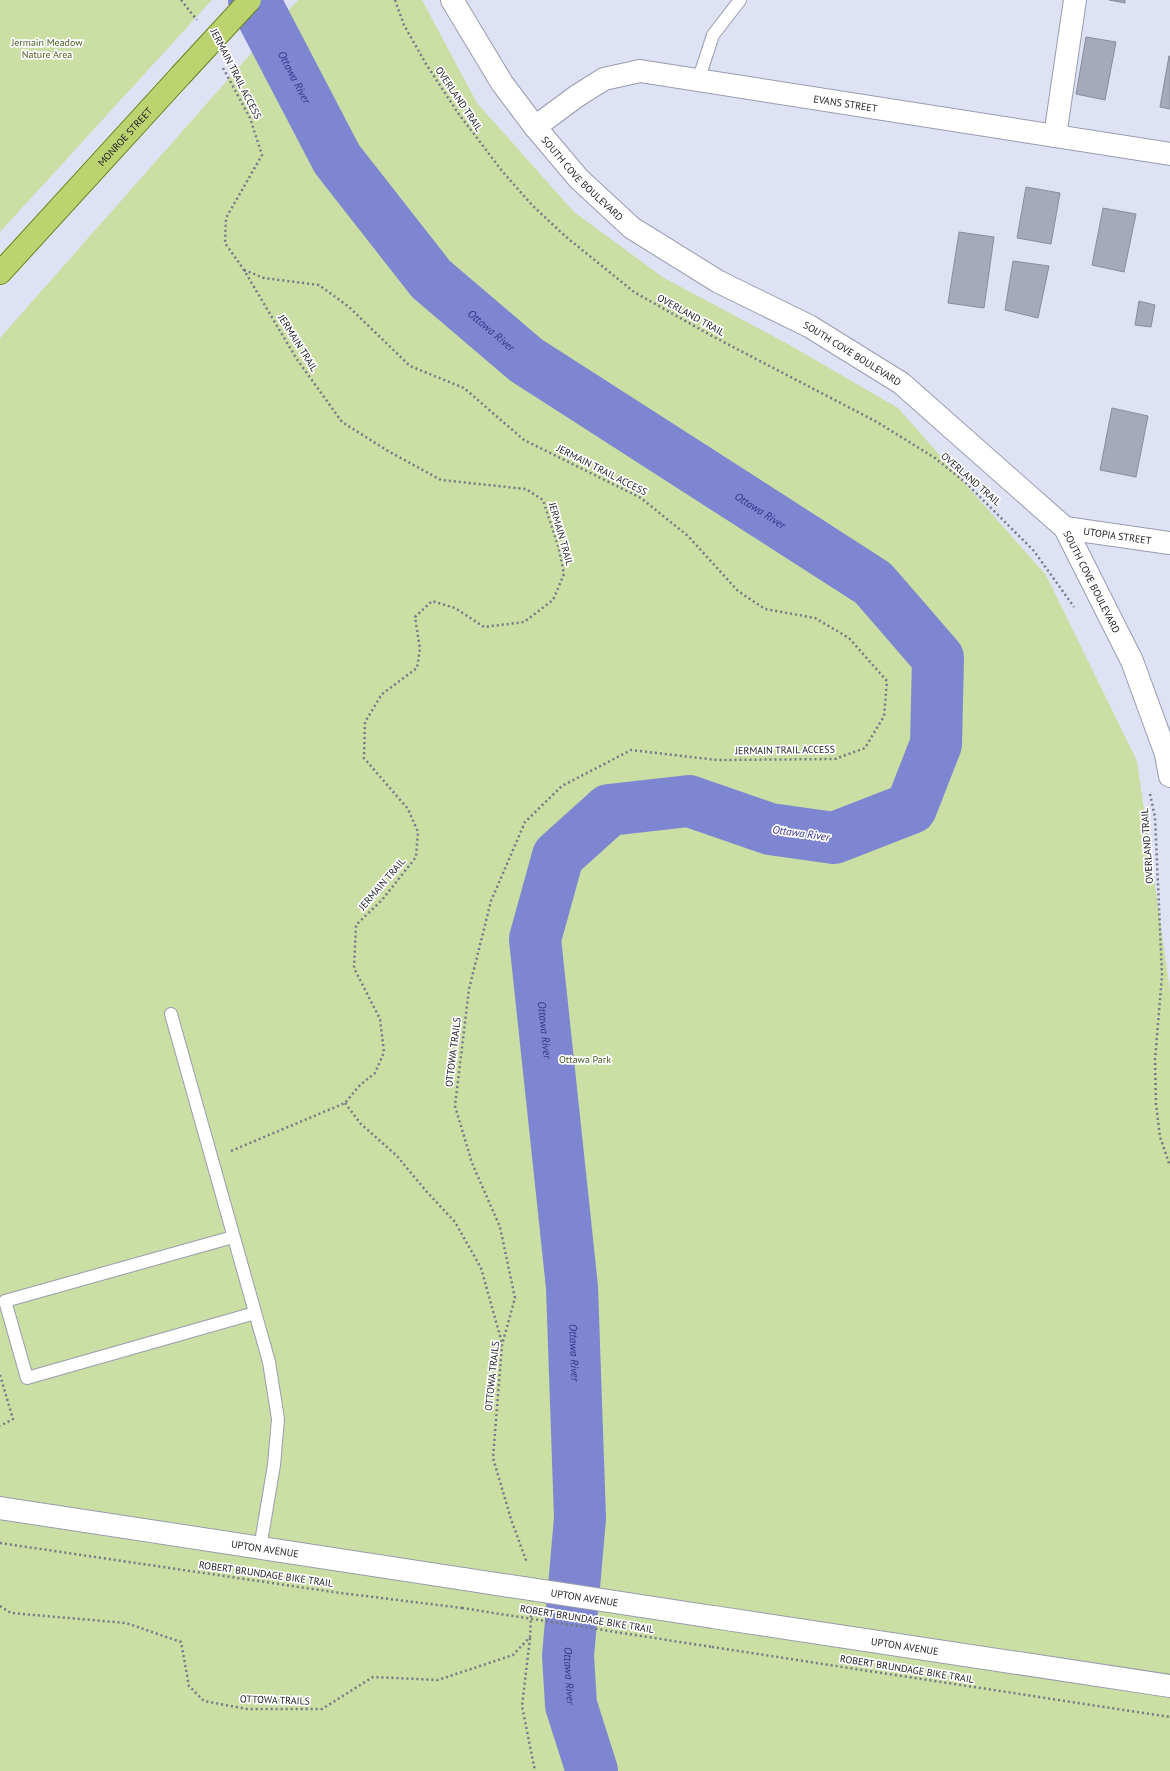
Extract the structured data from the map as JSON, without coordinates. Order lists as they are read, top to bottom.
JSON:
{
  "streets": {
    "main road": ["MONROE STREET"],
    "street": [
      "EVANS STREET",
      "SOUTH COVE BOULEVARD",
      "UTOPIA STREET",
      "UPTON AVENUE"
    ],
    "path": [
      "JERMAIN TRAIL ACCESS",
      "OVERLAND TRAIL",
      "JERMAIN TRAIL",
      "OTTOWA TRAILS",
      "ROBERT BRUNDAGE BIKE TRAIL"
    ]
  },
  "crossings": [
    ["JERMAIN TRAIL ACCESS", "JERMAIN TRAIL"],
    ["JERMAIN TRAIL ACCESS", "OTTOWA TRAILS"],
    ["EVANS STREET", "SOUTH COVE BOULEVARD"],
    ["SOUTH COVE BOULEVARD", "UTOPIA STREET"]
  ],
  "water": ["Ottawa River"],
  "parks": ["Jermain Meadow Nature Area", "Ottawa Park"]
}
